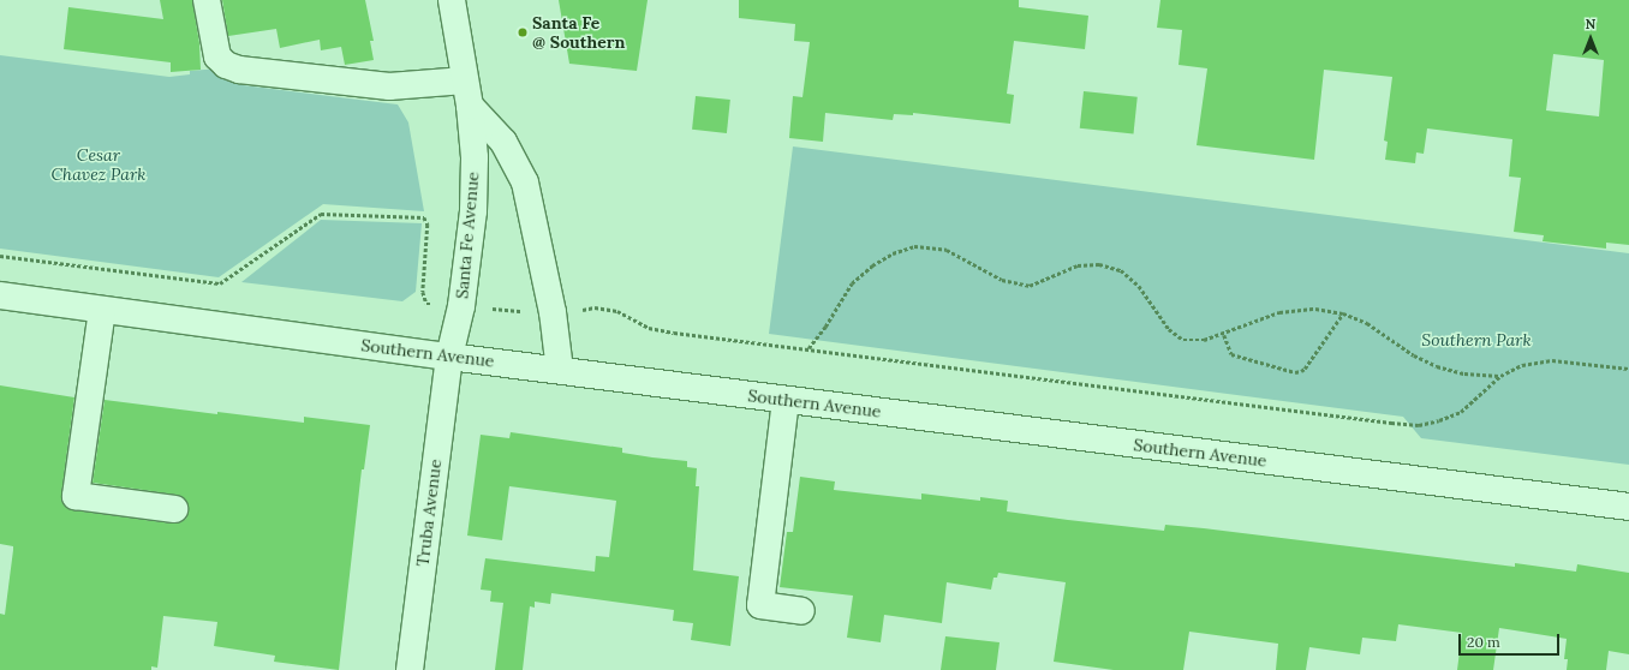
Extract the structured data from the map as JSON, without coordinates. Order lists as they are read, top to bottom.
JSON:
{
  "streets": {
    "street": ["Santa Fe Avenue", "Southern Avenue", "Truba Avenue"]
  },
  "crossings": [
    ["Santa Fe Avenue", "Southern Avenue"],
    ["Santa Fe Avenue", "Truba Avenue"],
    ["Southern Avenue", "Truba Avenue"]
  ],
  "parks": ["Cesar Chavez Park", "Southern Park"],
  "places": ["Santa Fe @ Southern"],
  "scale_bar": "20 m",
  "north": "top"
}
